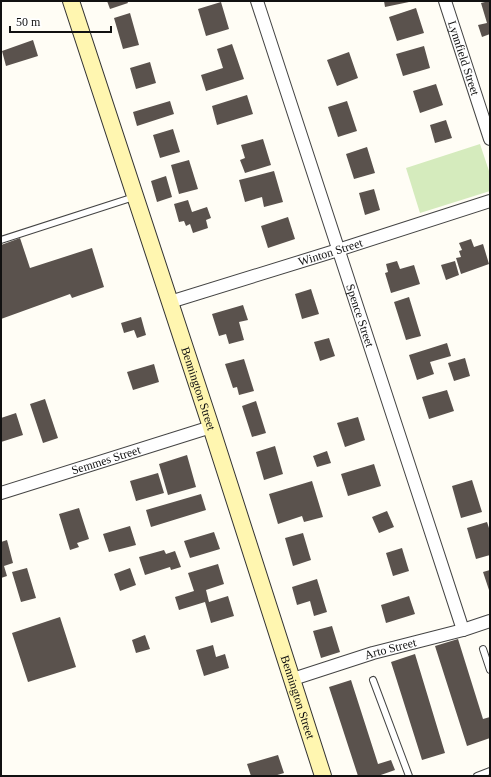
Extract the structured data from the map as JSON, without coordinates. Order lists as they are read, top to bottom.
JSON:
{
  "streets": {
    "street": [
      "Lynnfield Street",
      "Winton Street",
      "Spence Street",
      "Bennington Street",
      "Semmes Street",
      "Arto Street"
    ]
  },
  "crossings": [
    ["Winton Street", "Spence Street"],
    ["Winton Street", "Bennington Street"],
    ["Spence Street", "Arto Street"],
    ["Bennington Street", "Semmes Street"],
    ["Bennington Street", "Arto Street"]
  ],
  "scale_bar": "50 m"
}
